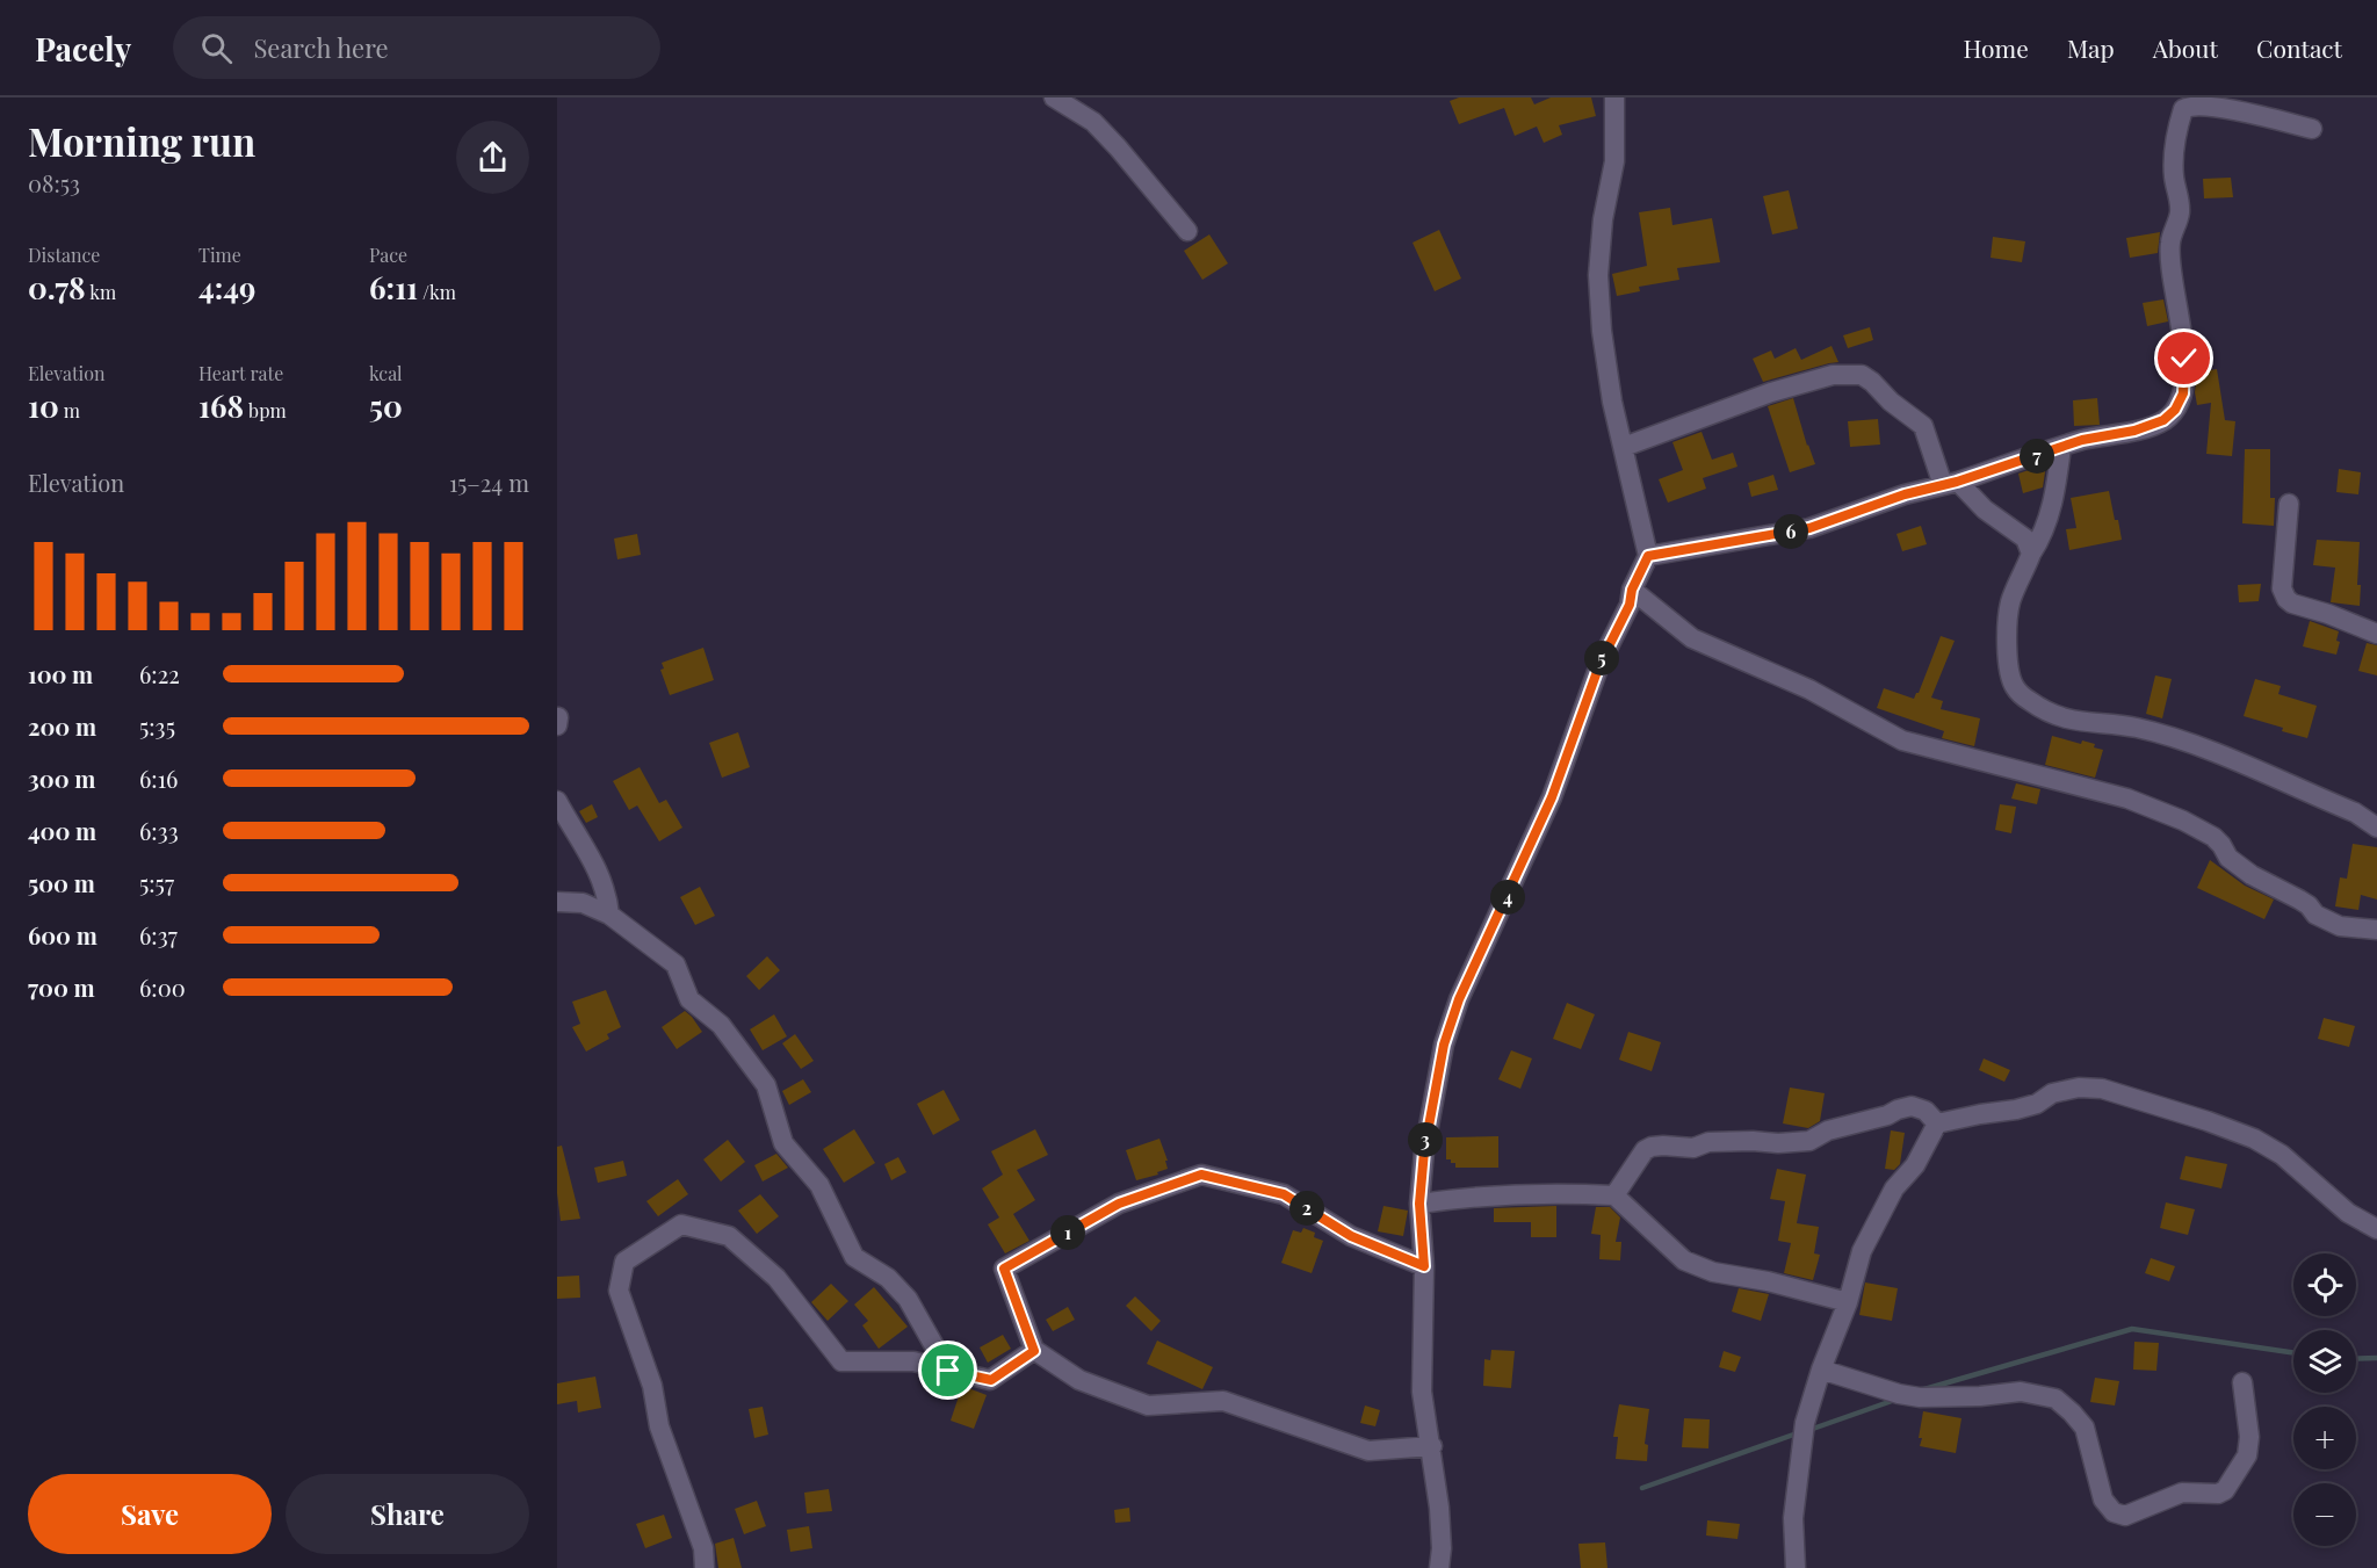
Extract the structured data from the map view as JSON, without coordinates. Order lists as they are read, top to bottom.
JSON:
{
  "page": {
    "header": "Pacely",
    "search": "Search here",
    "nav": [
      "Home",
      "Map",
      "About",
      "Contact"
    ],
    "heading": ["Morning run", "08:53"],
    "stats": [
      ["Distance", "0.78 km"],
      ["Time", "4:49"],
      ["Pace", "6:11 /km"],
      ["Elevation", "10 m"],
      ["Heart rate", "168 bpm"],
      ["kcal", "50"]
    ],
    "pins": [
      "7",
      "6",
      "5",
      "4",
      "3",
      "2",
      "1"
    ],
    "chart": ["Elevation", "15–24 m"],
    "list": [
      {
        "name": "100 m",
        "note": "6:22"
      },
      {
        "name": "200 m",
        "note": "5:35"
      },
      {
        "name": "300 m",
        "note": "6:16"
      },
      {
        "name": "400 m",
        "note": "6:33"
      },
      {
        "name": "500 m",
        "note": "5:57"
      },
      {
        "name": "600 m",
        "note": "6:37"
      },
      {
        "name": "700 m",
        "note": "6:00"
      }
    ],
    "map_buttons": ["+", "−"],
    "buttons": ["Save", "Share"]
  }
}
